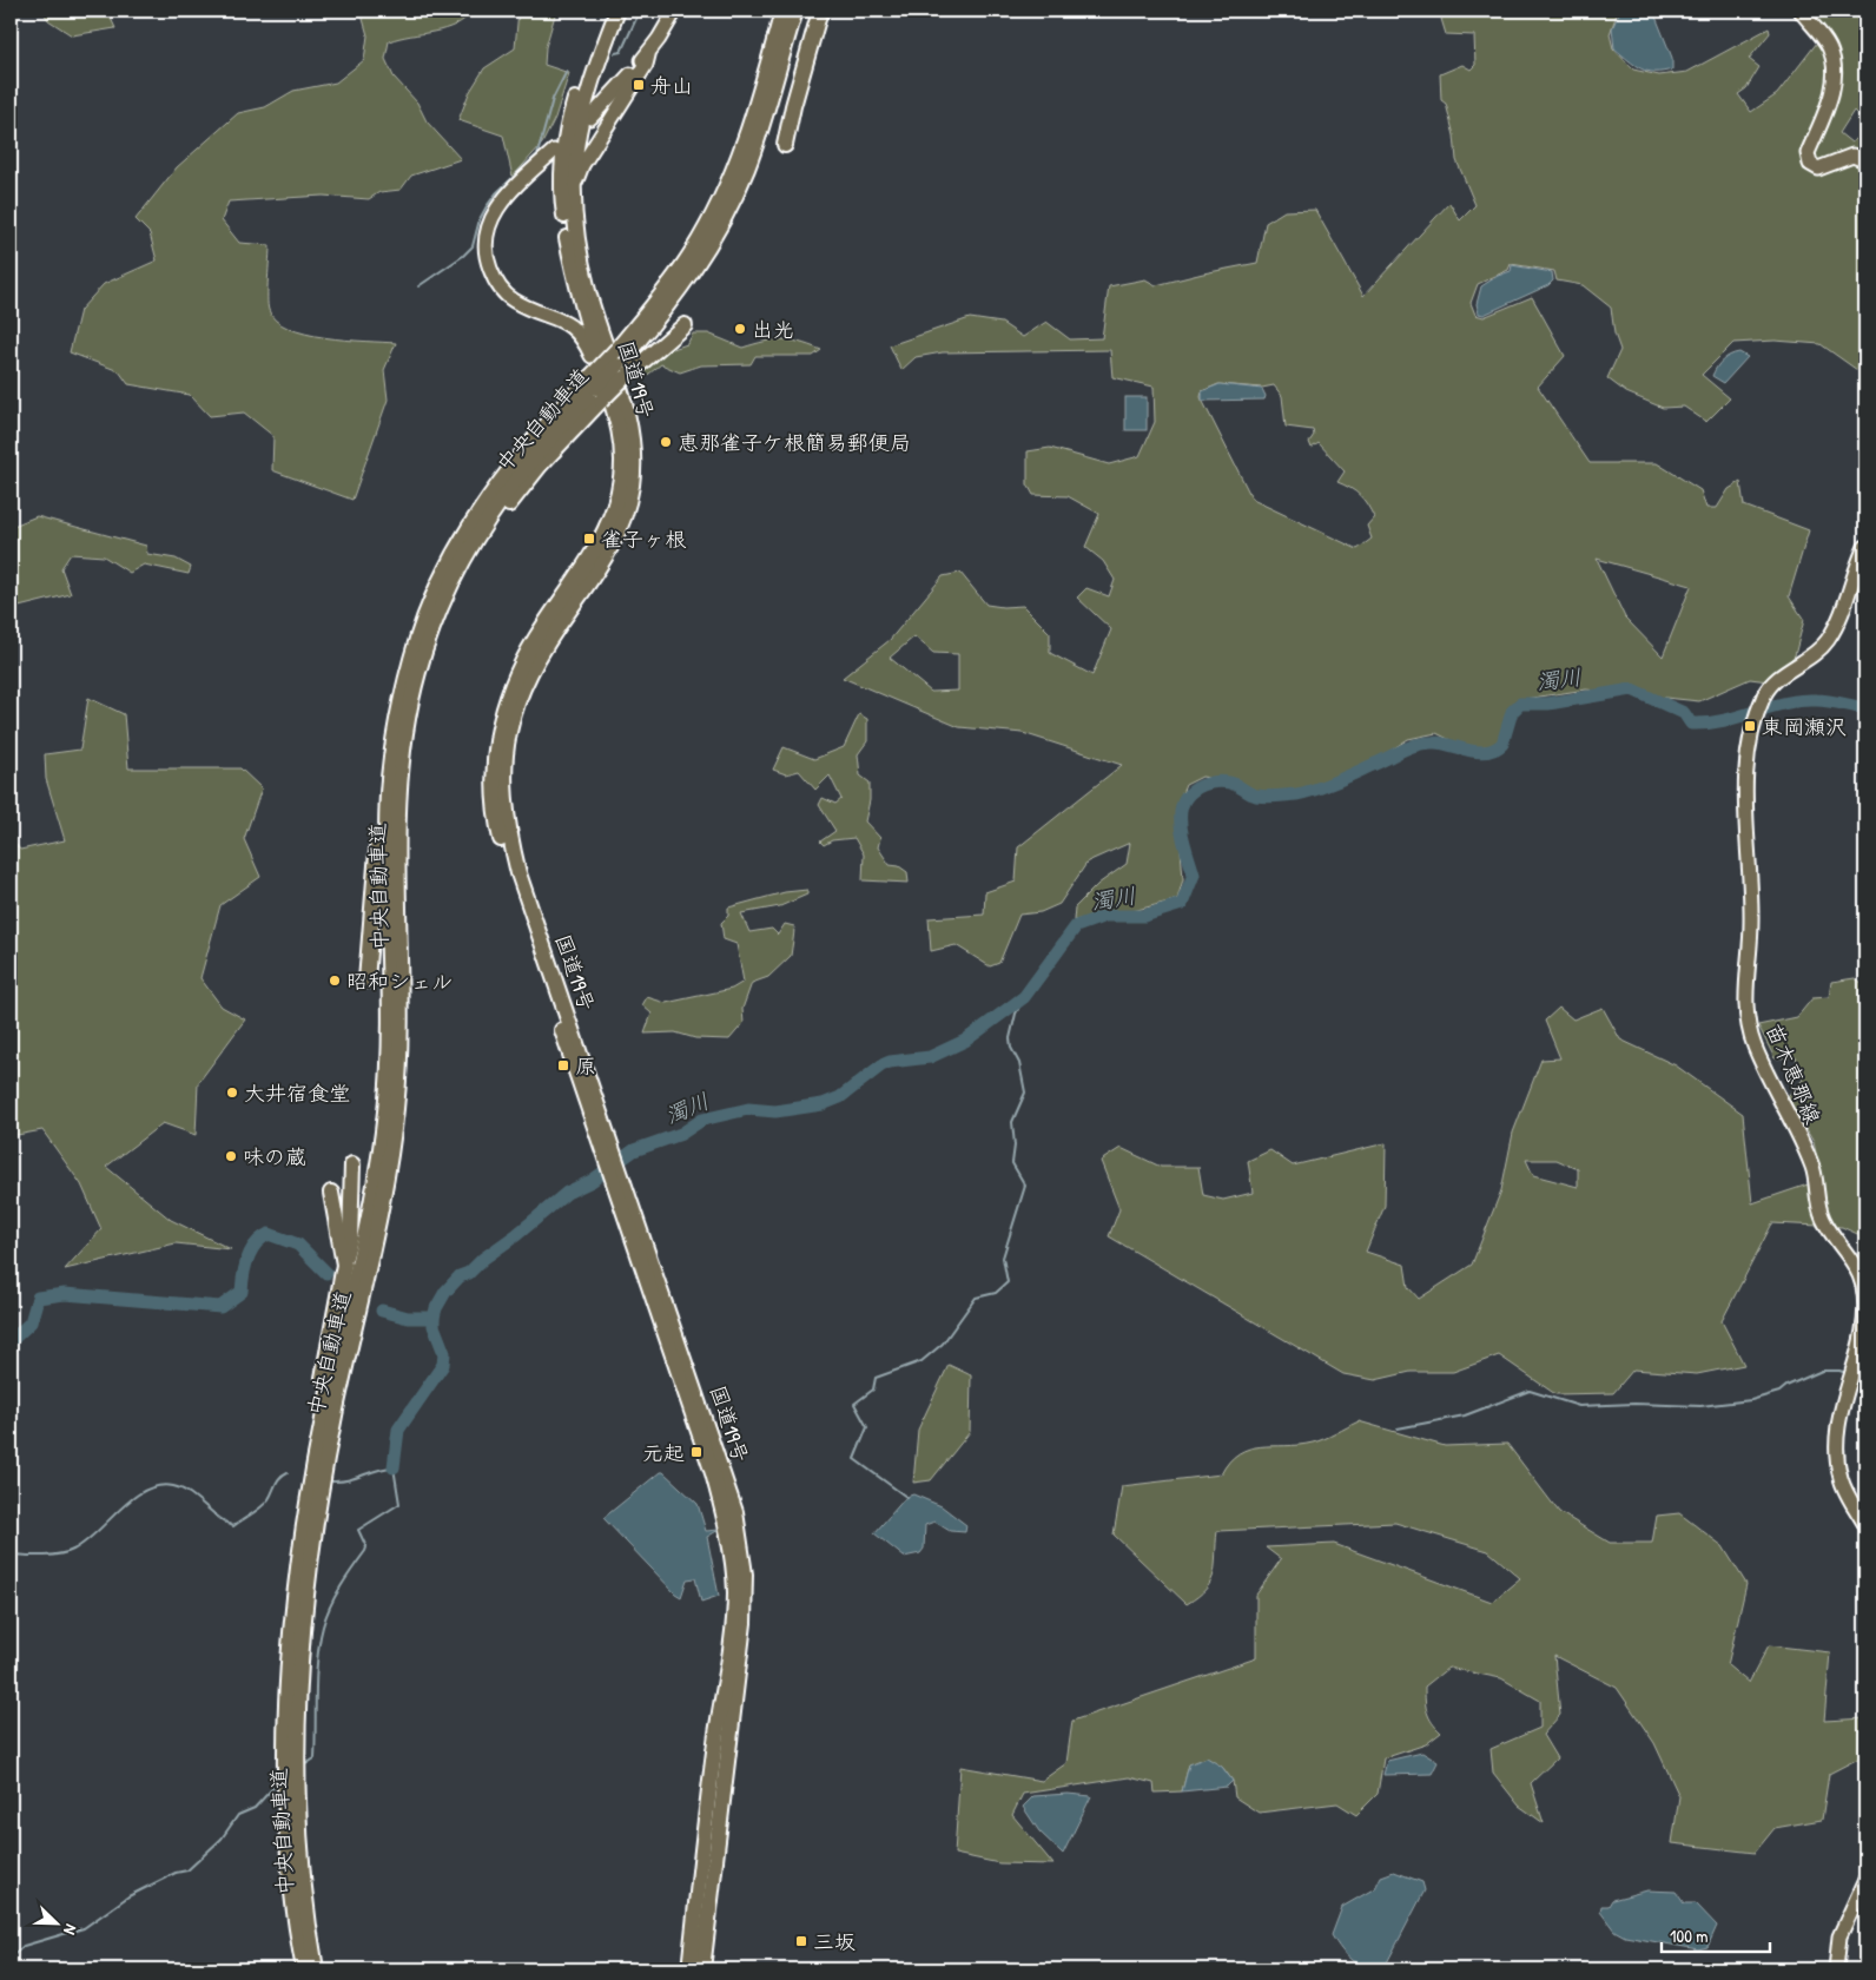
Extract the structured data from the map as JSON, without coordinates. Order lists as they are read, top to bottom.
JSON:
{
  "streets": {
    "highway": ["国道19号", "中央自動車道"],
    "main road": ["苗木恵那線"]
  },
  "crossings": [
    ["国道19号", "中央自動車道"]
  ],
  "water": ["濁川"],
  "places": {
    "transit": [
      "舟山",
      "雀子ヶ根",
      "東岡瀬沢",
      "原",
      "元起",
      "三坂"
    ],
    "other": [
      "出光",
      "恵那雀子ケ根簡易郵便局",
      "昭和シェル",
      "大井宿食堂",
      "味の蔵"
    ]
  },
  "scale_bar": "100 m",
  "north": "bottom right"
}
